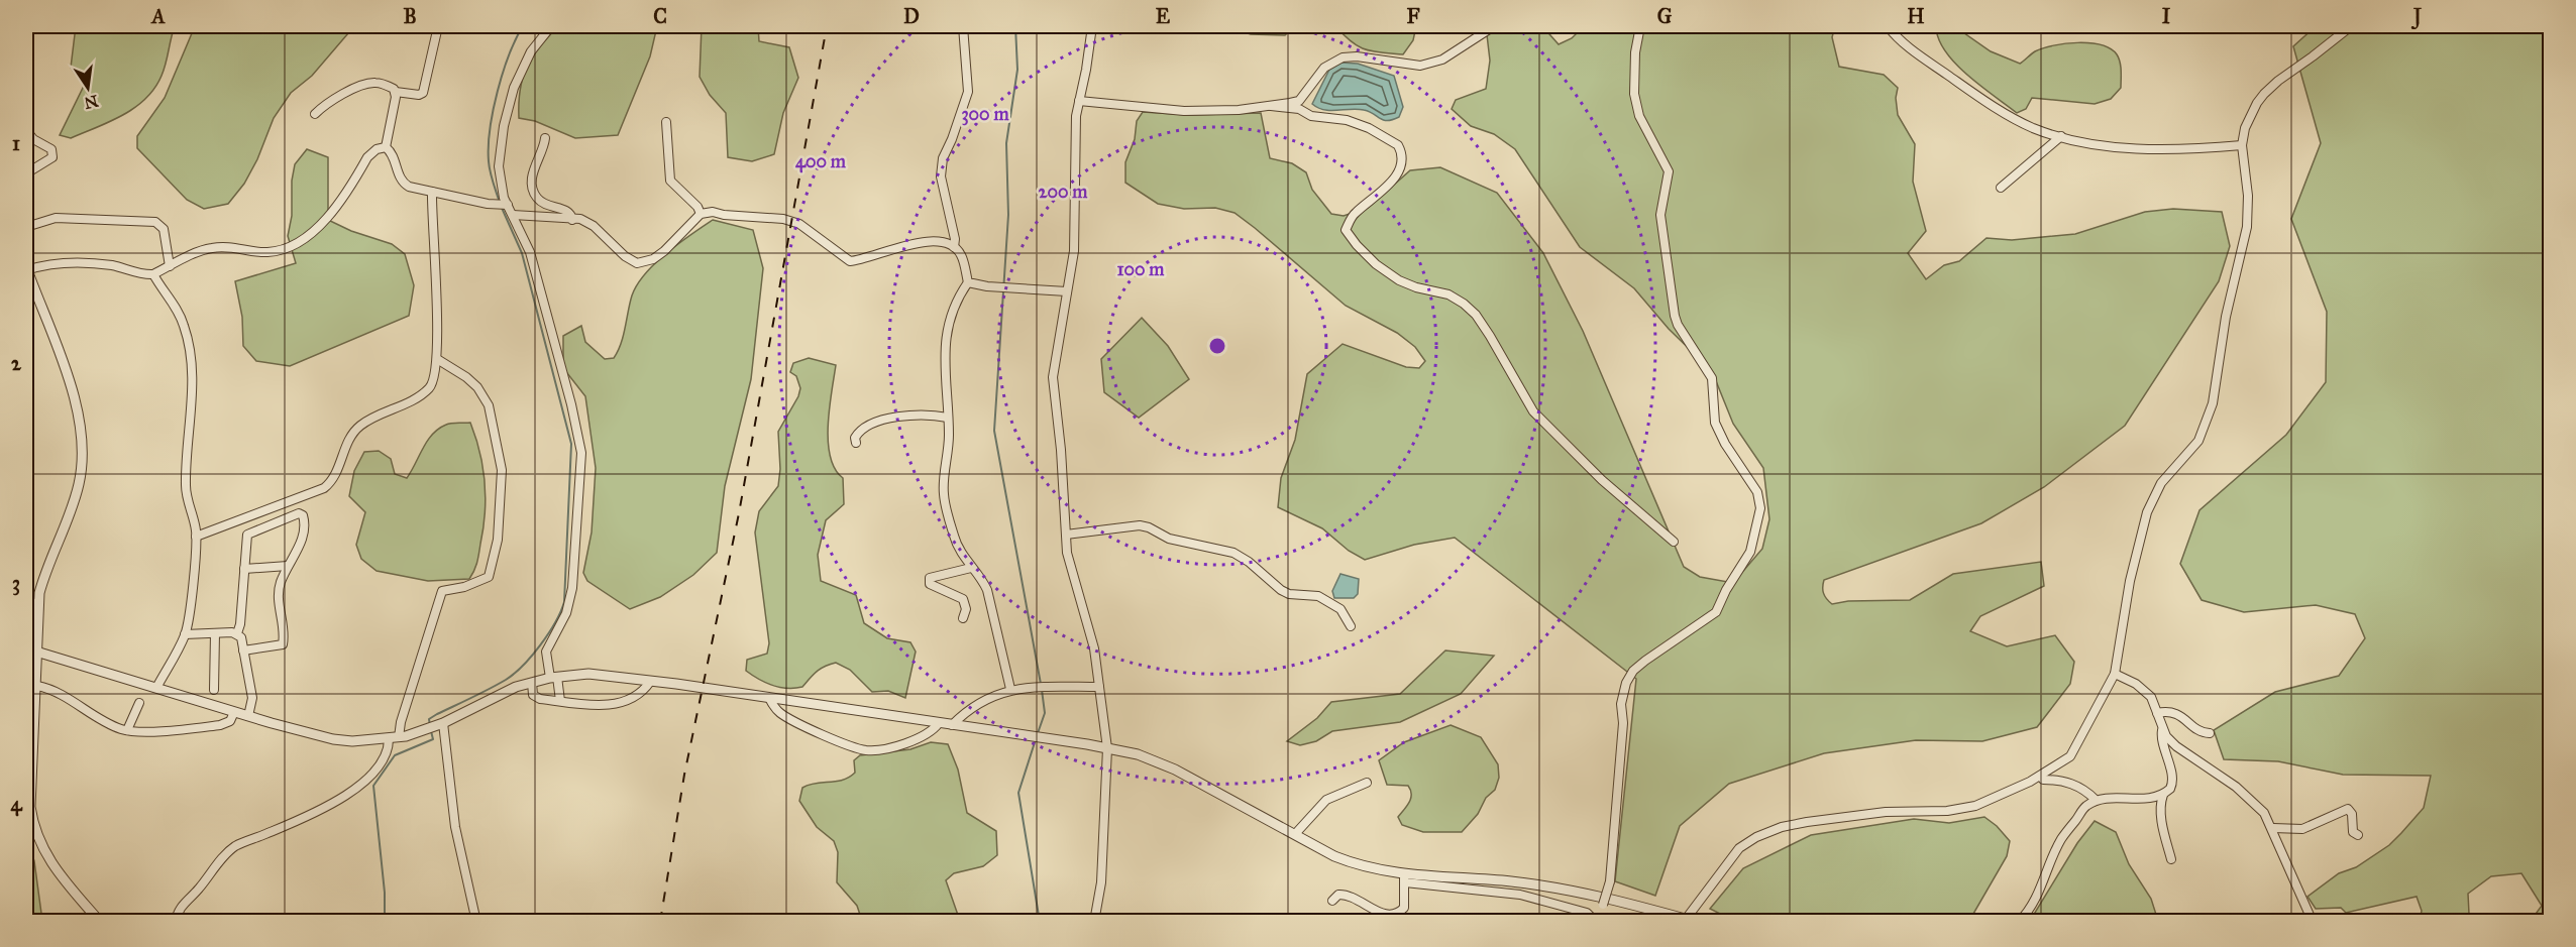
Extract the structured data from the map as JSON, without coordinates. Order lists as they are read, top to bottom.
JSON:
{
  "north": "bottom",
  "grid": {
    "columns": [
      "A",
      "B",
      "C",
      "D",
      "E",
      "F",
      "G",
      "H",
      "I",
      "J"
    ],
    "rows": [
      "1",
      "2",
      "3",
      "4"
    ]
  },
  "rings": [
    "300 m",
    "400 m",
    "200 m",
    "100 m"
  ]
}
